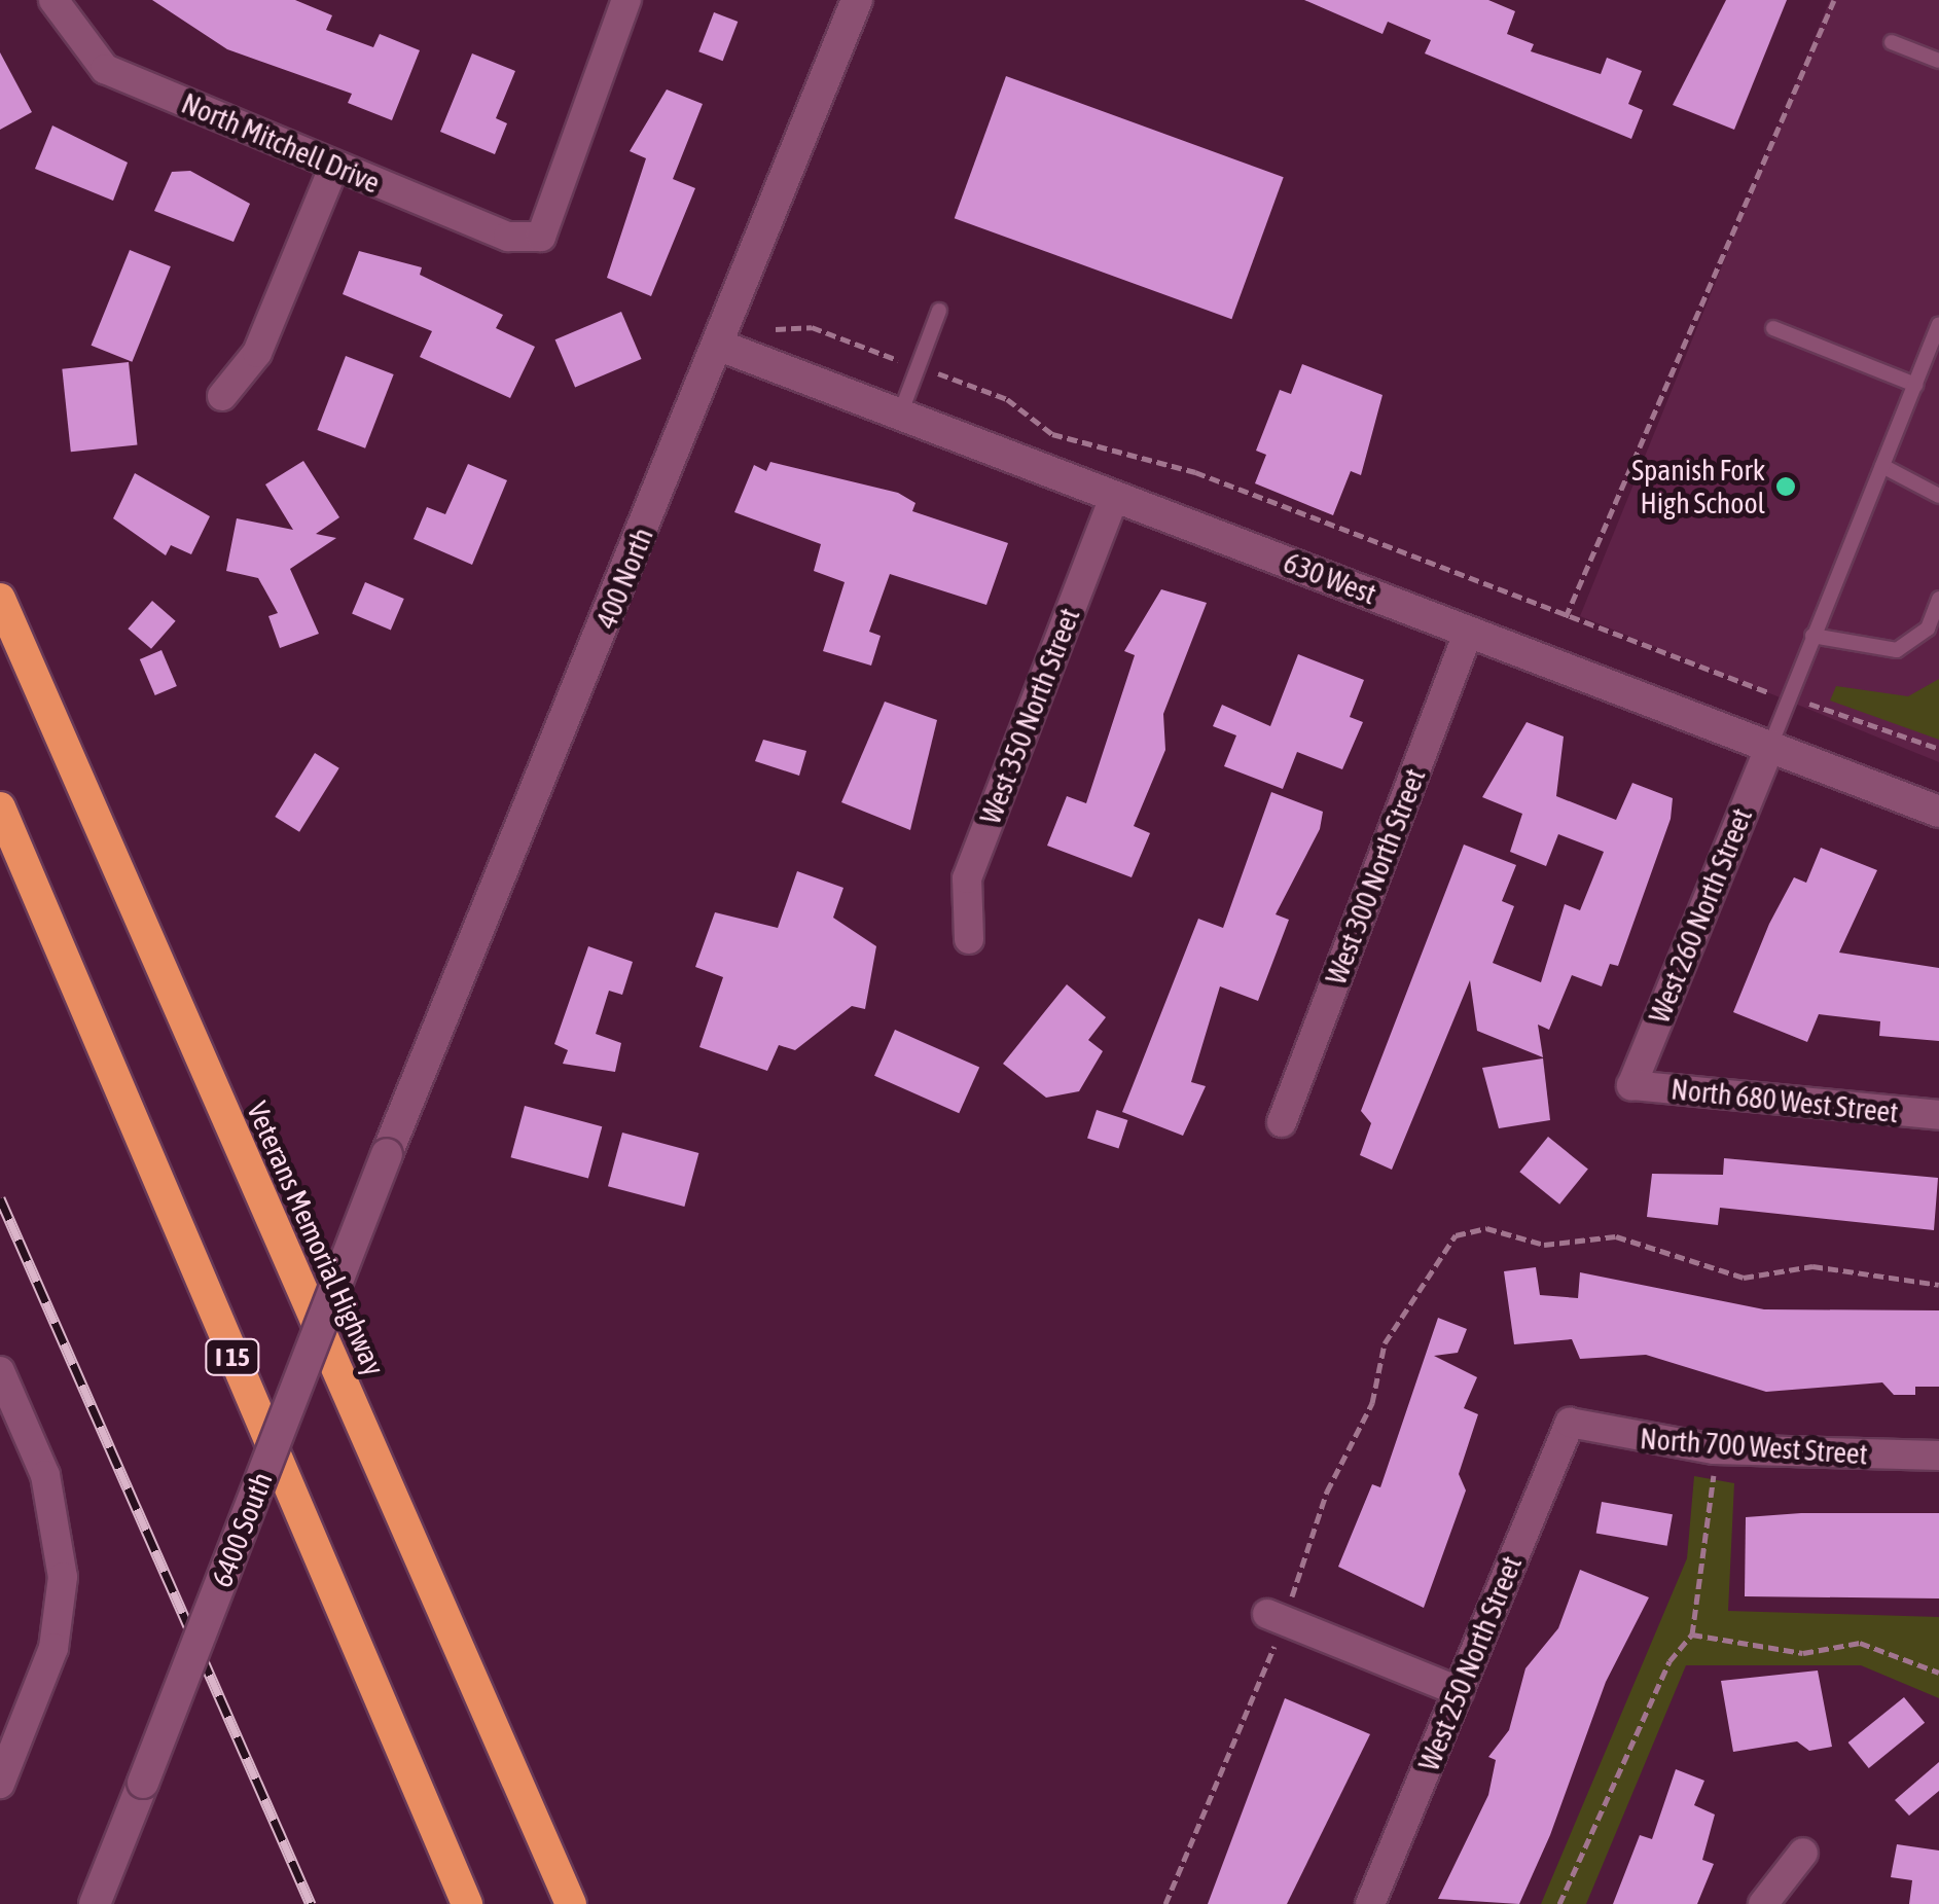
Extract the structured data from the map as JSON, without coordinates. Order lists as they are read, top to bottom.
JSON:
{
  "streets": {
    "highway": ["Veterans Memorial Highway", "I 15"],
    "main road": ["400 North", "630 West", "6400 South"],
    "street": [
      "North Mitchell Drive",
      "West 350 North Street",
      "West 300 North Street",
      "West 260 North Street",
      "North 680 West Street",
      "North 700 West Street",
      "West 250 North Street"
    ]
  },
  "crossings": [
    ["400 North", "630 West"],
    ["400 North", "6400 South"],
    ["630 West", "West 350 North Street"],
    ["630 West", "West 300 North Street"],
    ["630 West", "West 260 North Street"],
    ["West 260 North Street", "North 680 West Street"],
    ["North 700 West Street", "West 250 North Street"]
  ],
  "places": ["Spanish Fork High School"]
}
